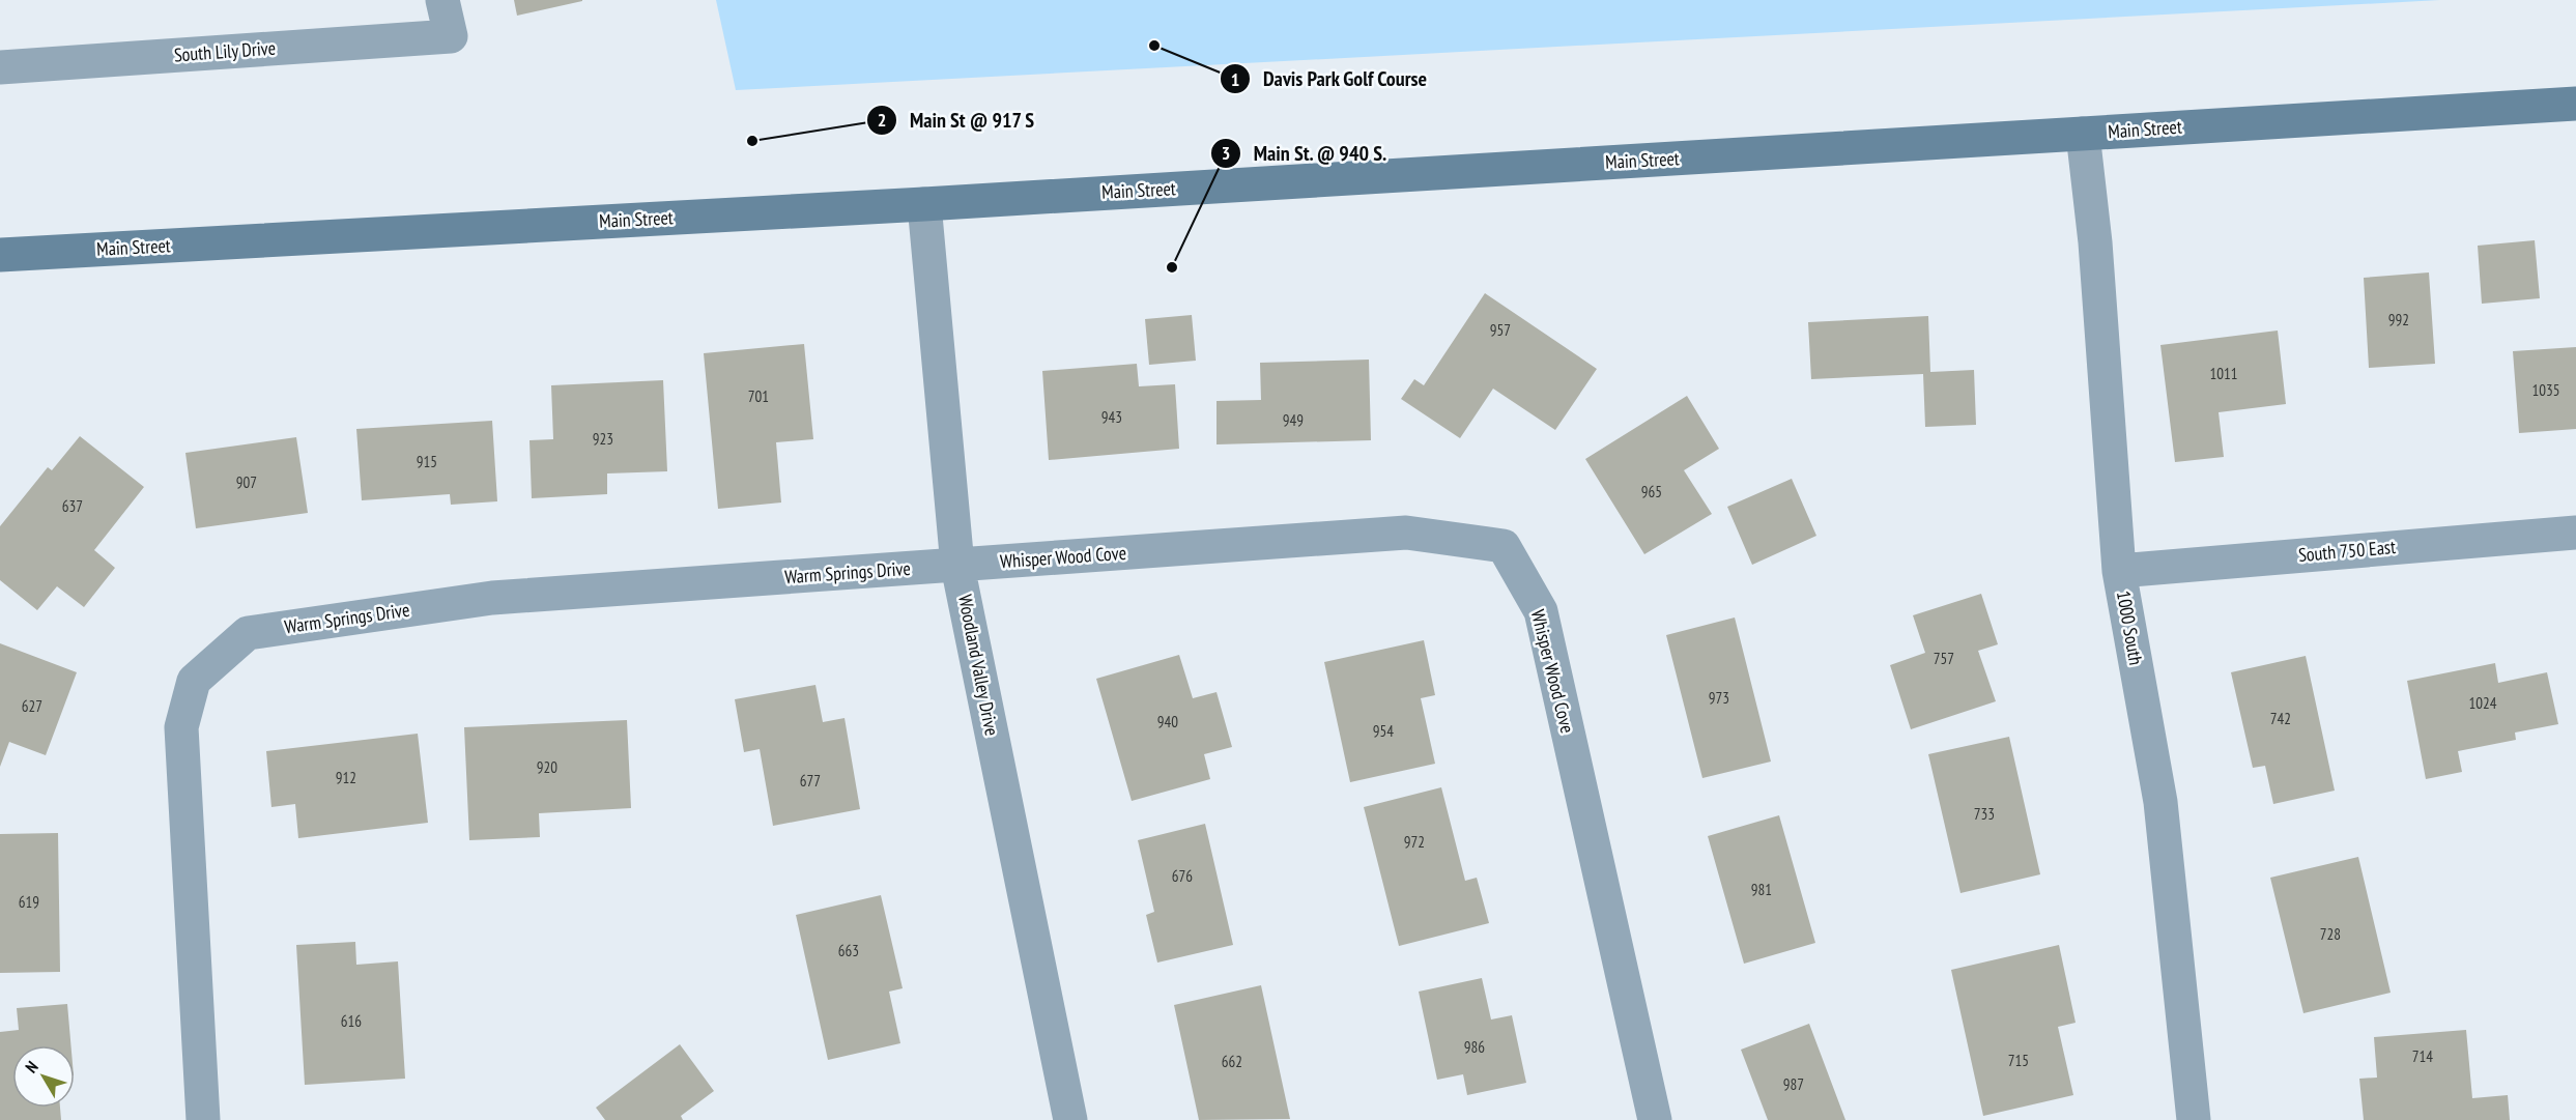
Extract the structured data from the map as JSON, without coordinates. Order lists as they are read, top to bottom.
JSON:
{
  "streets": {
    "main road": ["Main Street"],
    "street": [
      "South Lily Drive",
      "South 750 East",
      "Whisper Wood Cove",
      "Warm Springs Drive",
      "1000 South",
      "Woodland Valley Drive"
    ]
  },
  "crossings": [
    ["Main Street", "1000 South"],
    ["Main Street", "Woodland Valley Drive"],
    ["South 750 East", "1000 South"],
    ["Whisper Wood Cove", "Warm Springs Drive"],
    ["Whisper Wood Cove", "Woodland Valley Drive"],
    ["Warm Springs Drive", "Woodland Valley Drive"]
  ],
  "places": ["Davis Park Golf Course", "Main St @ 917 S", "Main St. @ 940 S."],
  "house_numbers": [
    "992",
    "957",
    "1011",
    "1035",
    "701",
    "943",
    "949",
    "923",
    "915",
    "907",
    "965",
    "637",
    "757",
    "973",
    "1024",
    "627",
    "742",
    "940",
    "954",
    "920",
    "912",
    "677",
    "733",
    "972",
    "676",
    "981",
    "619",
    "728",
    "663",
    "616",
    "986",
    "714",
    "715",
    "662",
    "987"
  ],
  "north": "top left"
}
